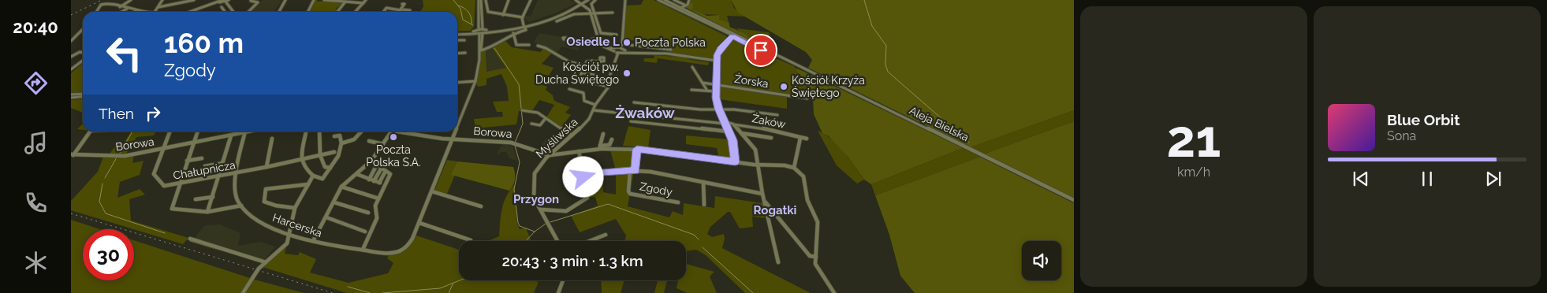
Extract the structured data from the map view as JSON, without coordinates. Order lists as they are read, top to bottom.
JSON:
{
  "streets": {
    "street": [
      "Żorska",
      "Żaków",
      "Aleja Bielska",
      "Borowa",
      "Myśliwska",
      "Chałupnicza",
      "Zgody",
      "Harcerska"
    ]
  },
  "crossings": [
    ["Borowa", "Myśliwska"],
    ["Borowa", "Chałupnicza"],
    ["Borowa", "Zgody"],
    ["Borowa", "Harcerska"],
    ["Myśliwska", "Zgody"]
  ],
  "districts": [
    "Osiedle L",
    "Żwaków",
    "Przygon",
    "Rogatki"
  ],
  "places": [
    "Poczta Polska",
    "Kościół pw. Ducha Świętego",
    "Kościół Krzyża Świętego",
    "Poczta Polska S.A."
  ],
  "page": {
    "tabs": "20:40",
    "tile": ["21", "km/h"],
    "turn": ["160 m", "Zgody"],
    "then": "Then",
    "song": ["Blue Orbit", "Sona"],
    "limit": "30",
    "trip": "20:43 · 3 min · 1.3 km"
  }
}
